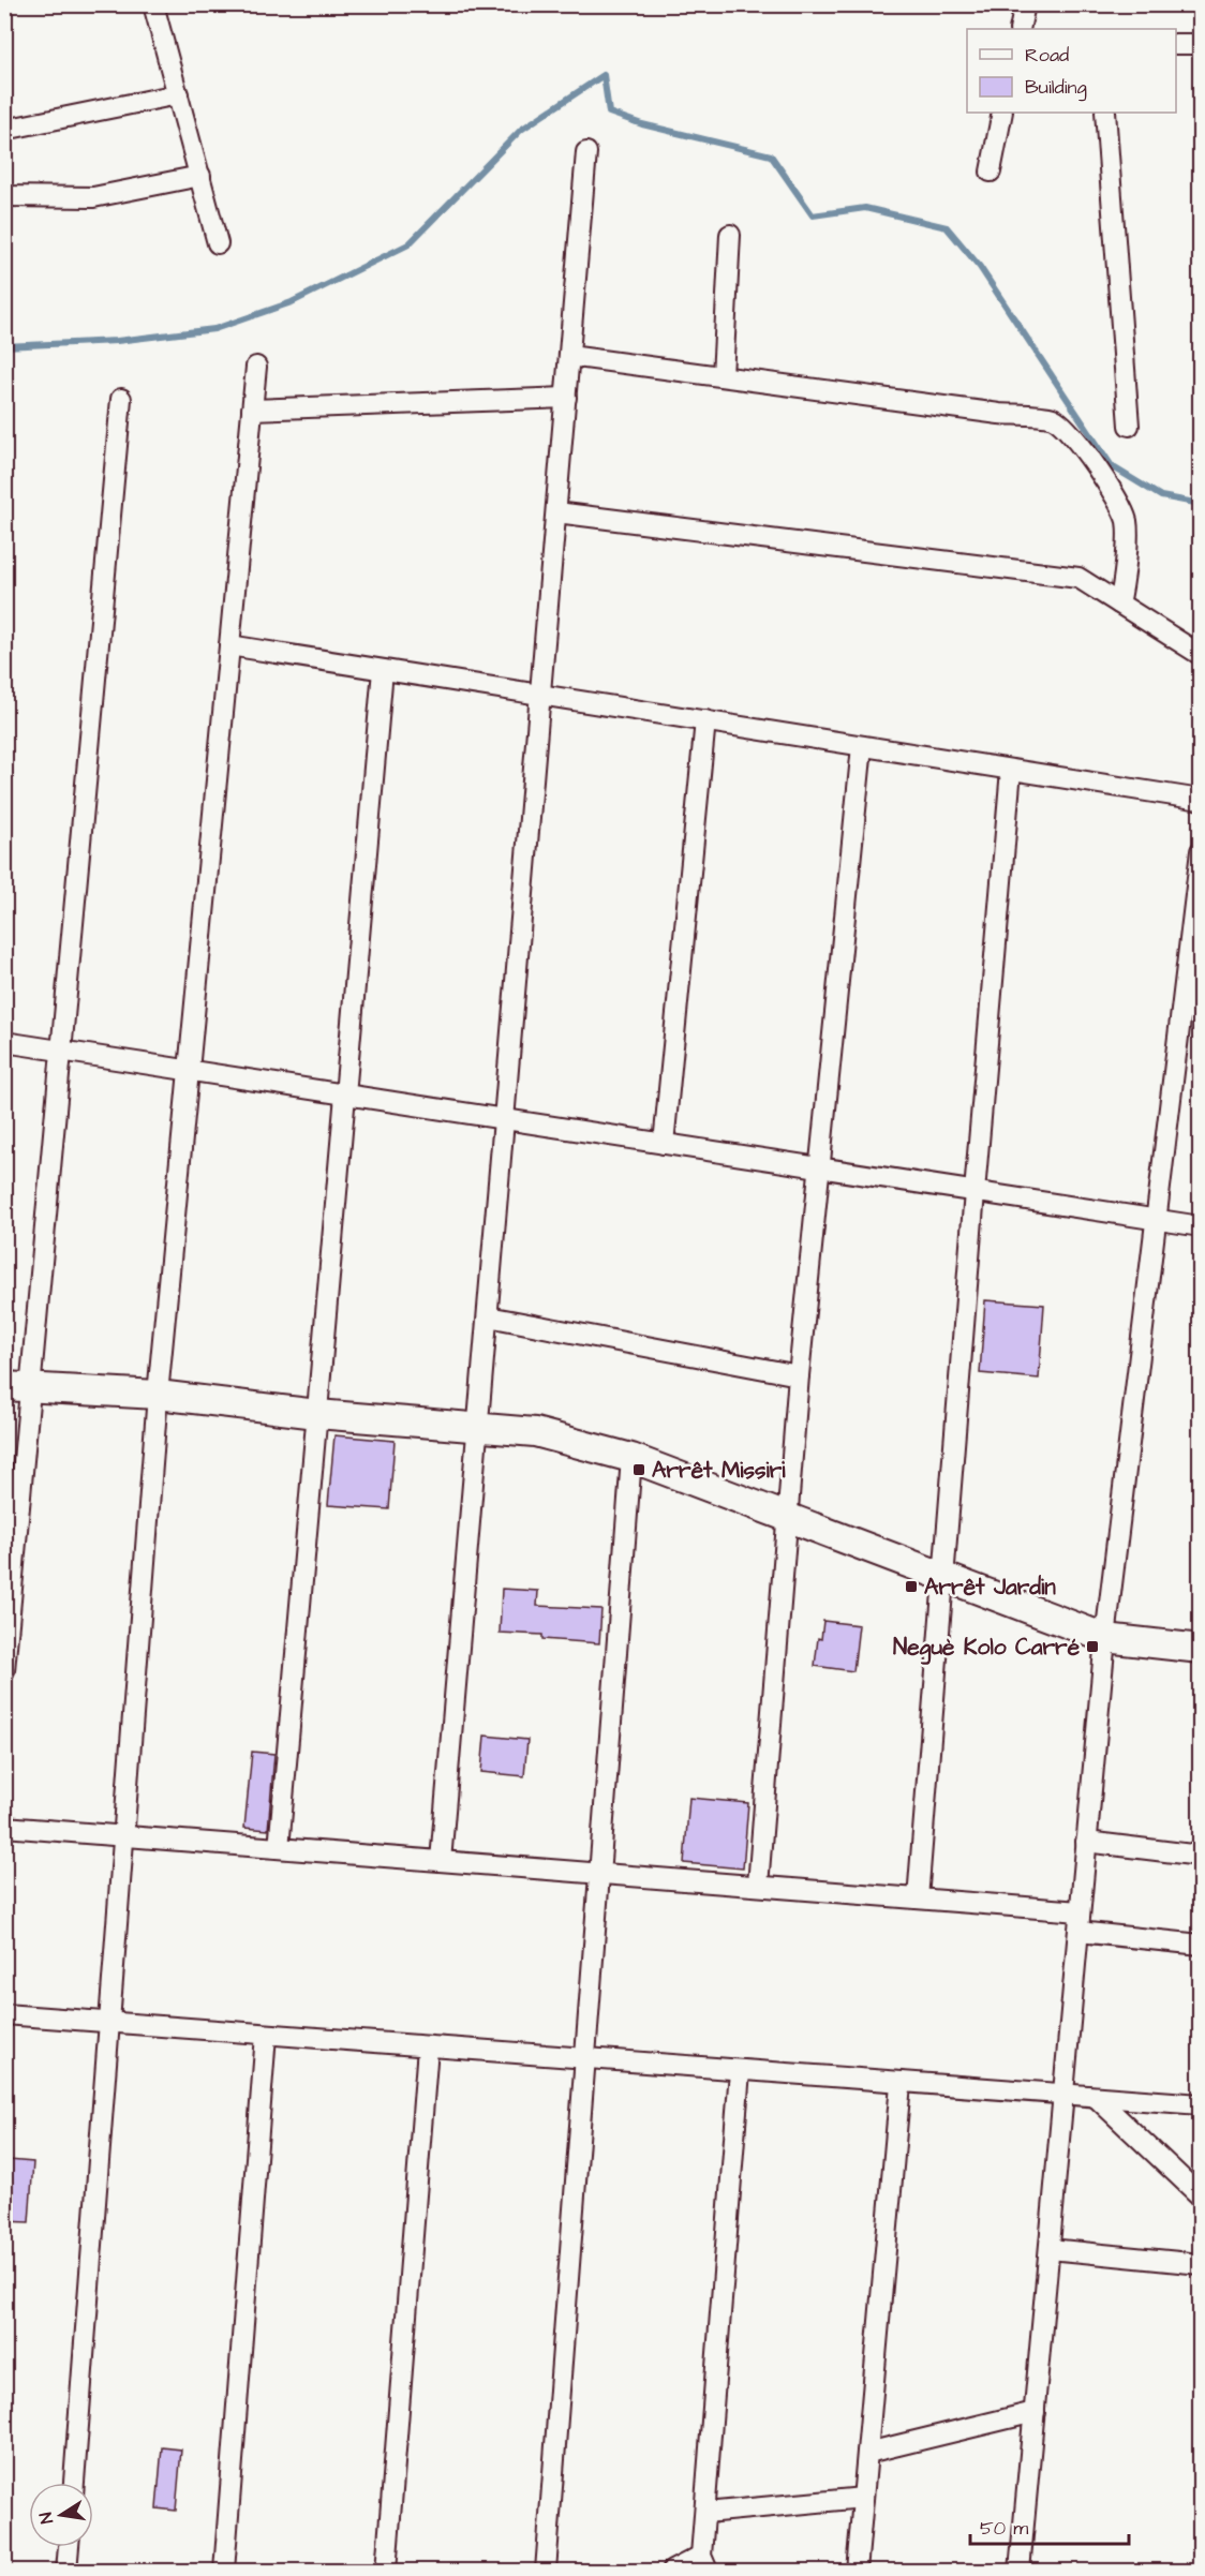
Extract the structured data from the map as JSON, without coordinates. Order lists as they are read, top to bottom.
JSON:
{
  "places": {
    "transit": ["Arrêt Missiri", "Arrêt Jardin", "Neguè Kolo Carré"]
  },
  "legend": ["Road", "Building"],
  "scale_bar": "50 m",
  "north": "left"
}
